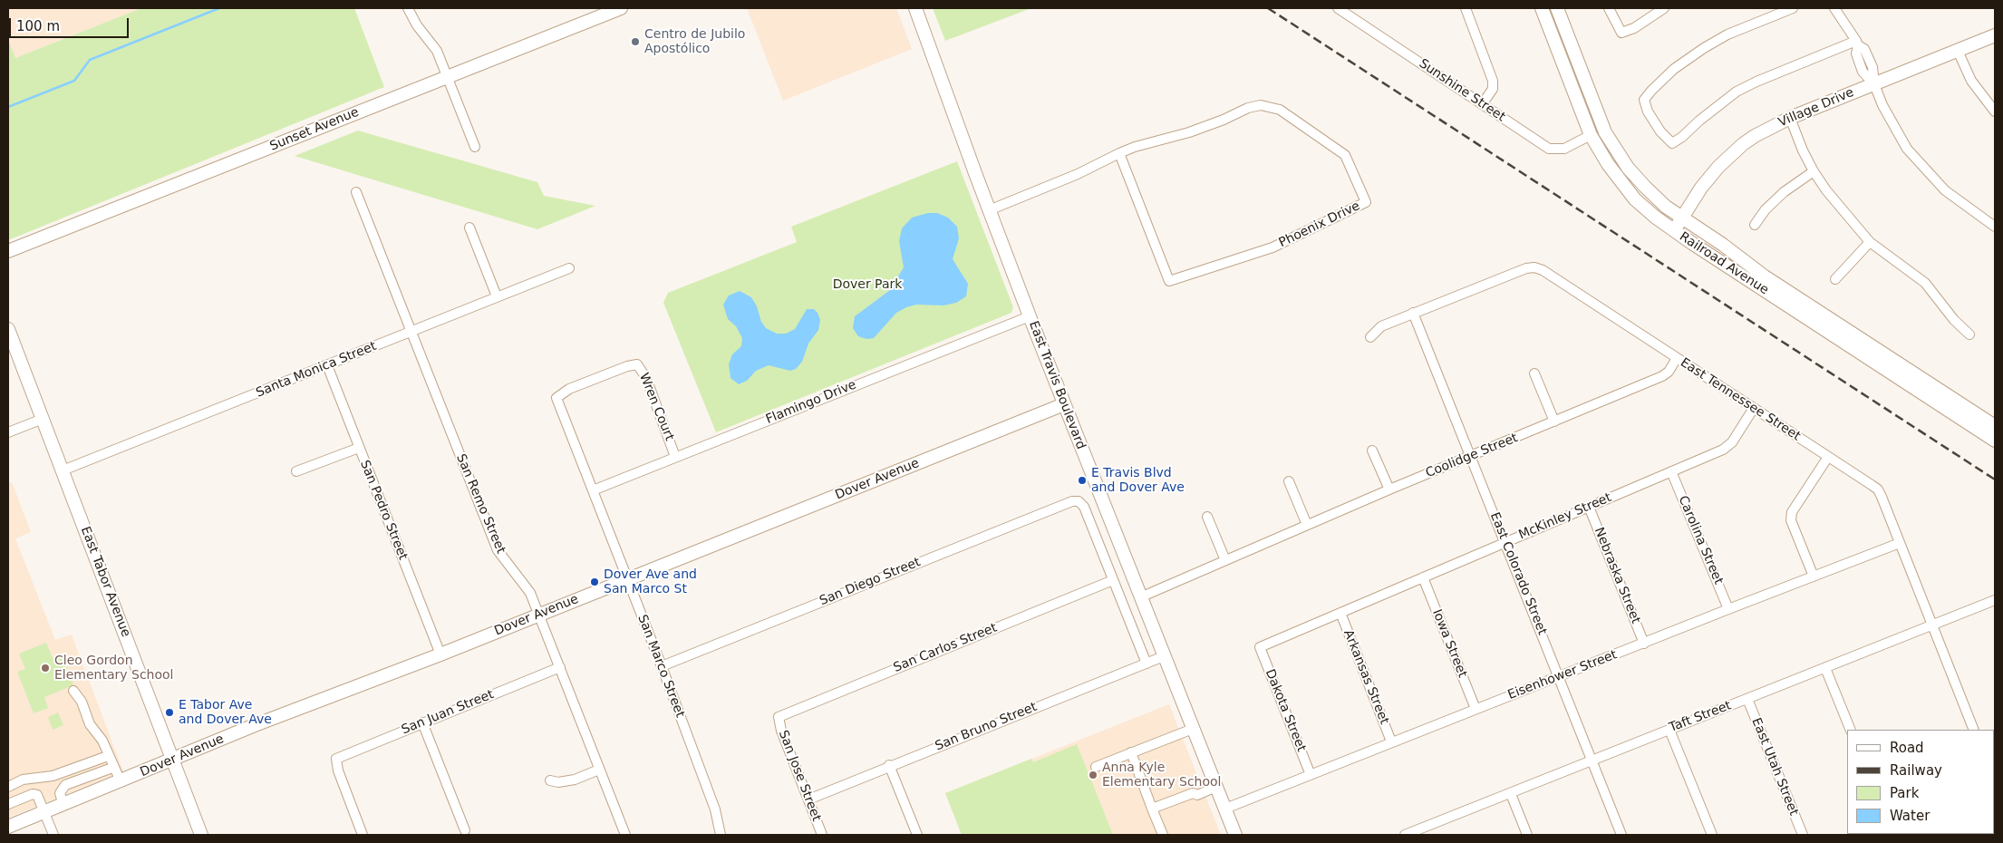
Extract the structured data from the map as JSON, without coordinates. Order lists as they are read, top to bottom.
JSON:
{
  "streets": {
    "main road": [
      "Village Drive",
      "Sunset Avenue",
      "Railroad Avenue",
      "East Travis Boulevard",
      "Dover Avenue",
      "East Tabor Avenue"
    ],
    "street": [
      "Sunshine Street",
      "Phoenix Drive",
      "Santa Monica Street",
      "East Tennessee Street",
      "Flamingo Drive",
      "Wren Court",
      "Coolidge Street",
      "San Remo Street",
      "San Pedro Street",
      "McKinley Street",
      "Carolina Street",
      "East Colorado Street",
      "Nebraska Street",
      "San Diego Street",
      "Iowa Street",
      "San Carlos Street",
      "San Marco Street",
      "Eisenhower Street",
      "Arkansas Street",
      "Dakota Street",
      "San Juan Street",
      "Taft Street",
      "San Bruno Street",
      "East Utah Street",
      "San Jose Street"
    ]
  },
  "crossings": [
    ["Sunshine Street", "Railroad Avenue"],
    ["Village Drive", "Railroad Avenue"],
    ["Phoenix Drive", "East Travis Boulevard"],
    ["Santa Monica Street", "San Remo Street"],
    ["Santa Monica Street", "San Pedro Street"],
    ["Santa Monica Street", "East Tabor Avenue"],
    ["East Travis Boulevard", "Flamingo Drive"],
    ["East Travis Boulevard", "Coolidge Street"],
    ["East Travis Boulevard", "Dover Avenue"],
    ["East Travis Boulevard", "Eisenhower Street"],
    ["East Travis Boulevard", "San Bruno Street"],
    ["East Tennessee Street", "Coolidge Street"],
    ["East Tennessee Street", "McKinley Street"],
    ["East Tennessee Street", "East Colorado Street"],
    ["East Tennessee Street", "Eisenhower Street"],
    ["East Tennessee Street", "Taft Street"],
    ["Flamingo Drive", "Wren Court"],
    ["Flamingo Drive", "San Marco Street"],
    ["Wren Court", "San Marco Street"],
    ["Coolidge Street", "East Colorado Street"],
    ["Dover Avenue", "San Remo Street"],
    ["Dover Avenue", "San Pedro Street"],
    ["Dover Avenue", "East Tabor Avenue"],
    ["Dover Avenue", "San Marco Street"],
    ["San Remo Street", "San Juan Street"],
    ["McKinley Street", "Carolina Street"],
    ["McKinley Street", "East Colorado Street"],
    ["McKinley Street", "Nebraska Street"],
    ["McKinley Street", "Iowa Street"],
    ["McKinley Street", "Arkansas Street"],
    ["McKinley Street", "Dakota Street"],
    ["Carolina Street", "Eisenhower Street"],
    ["East Colorado Street", "Eisenhower Street"],
    ["East Colorado Street", "Taft Street"],
    ["Nebraska Street", "Eisenhower Street"],
    ["San Diego Street", "San Carlos Street"],
    ["San Diego Street", "San Marco Street"],
    ["Iowa Street", "Eisenhower Street"],
    ["San Carlos Street", "San Jose Street"],
    ["Eisenhower Street", "Arkansas Street"],
    ["Eisenhower Street", "Dakota Street"],
    ["Taft Street", "East Utah Street"],
    ["San Bruno Street", "San Jose Street"]
  ],
  "parks": ["Dover Park"],
  "places": [
    "Centro de Jubilo Apostólico",
    "E Travis Blvd and Dover Ave",
    "Dover Ave and San Marco St",
    "Cleo Gordon Elementary School",
    "E Tabor Ave and Dover Ave",
    "Anna Kyle Elementary School"
  ],
  "legend": [
    "Road",
    "Railway",
    "Park",
    "Water"
  ],
  "scale_bar": "100 m"
}
